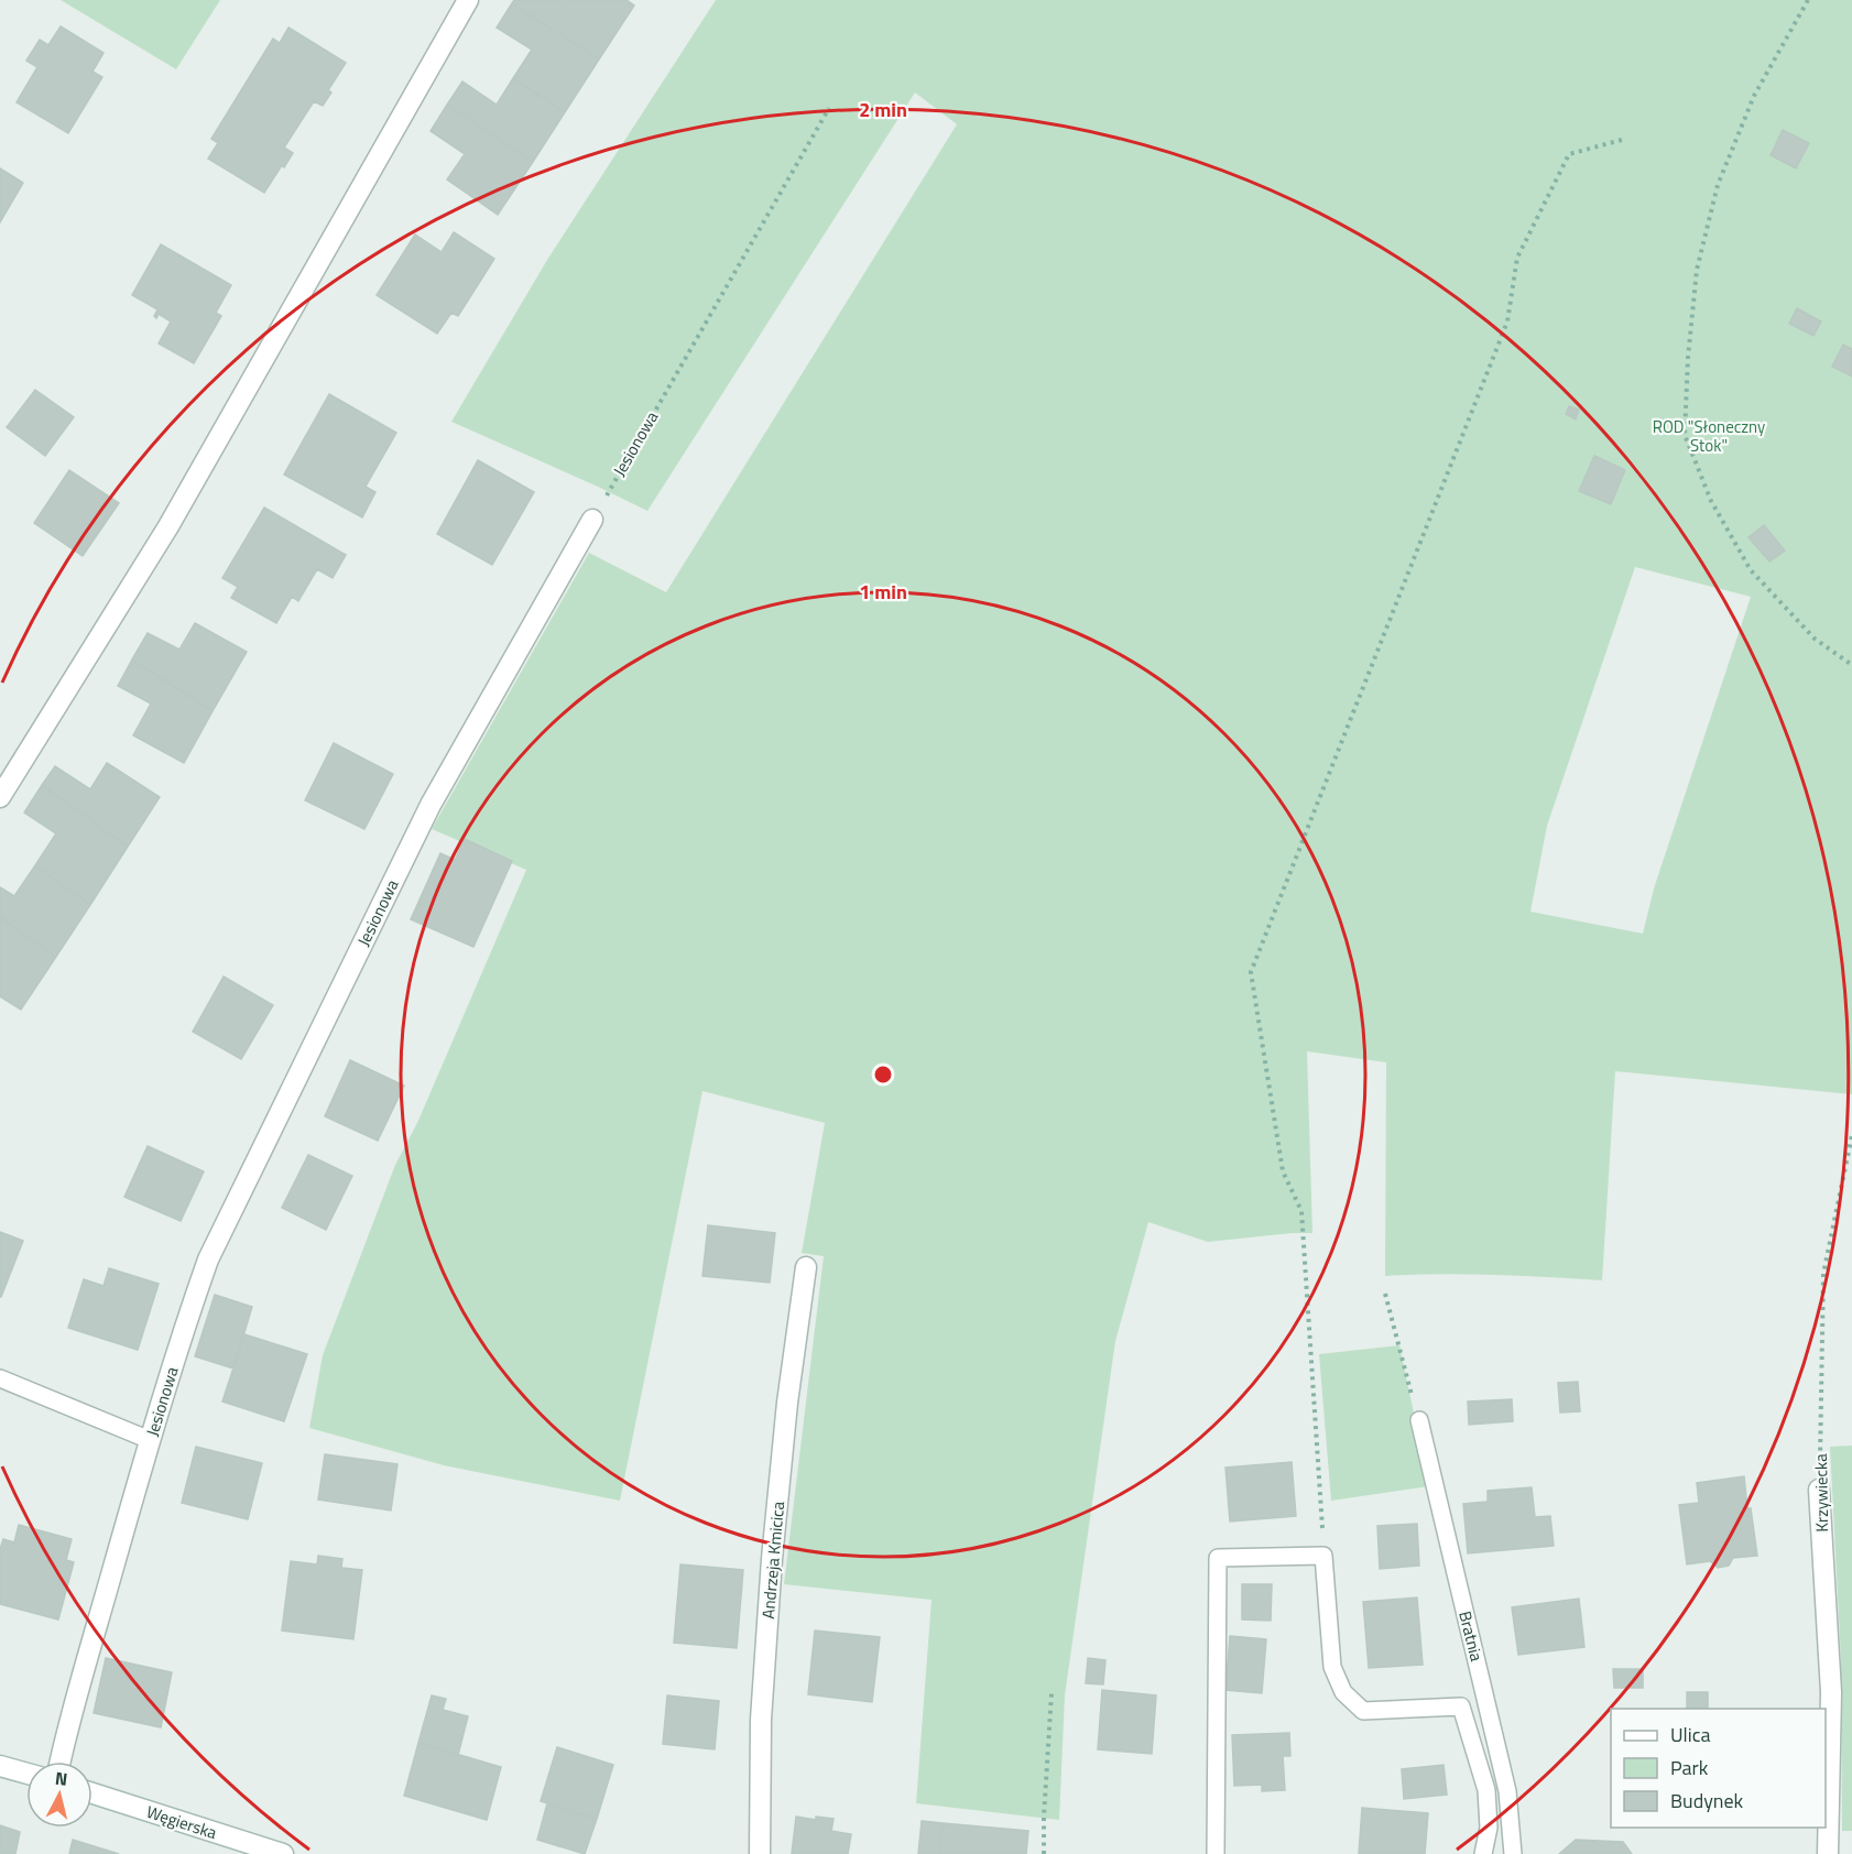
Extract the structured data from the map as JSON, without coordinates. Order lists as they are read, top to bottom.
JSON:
{
  "streets": {
    "street": [
      "Jesionowa",
      "Krzywiecka",
      "Andrzeja Kmicica",
      "Węgierska"
    ],
    "lane": ["Bratnia"]
  },
  "parks": ["ROD \"Słoneczny Stok\""],
  "legend": ["Ulica", "Park", "Budynek"],
  "north": "top",
  "rings": ["2 min", "1 min"]
}
